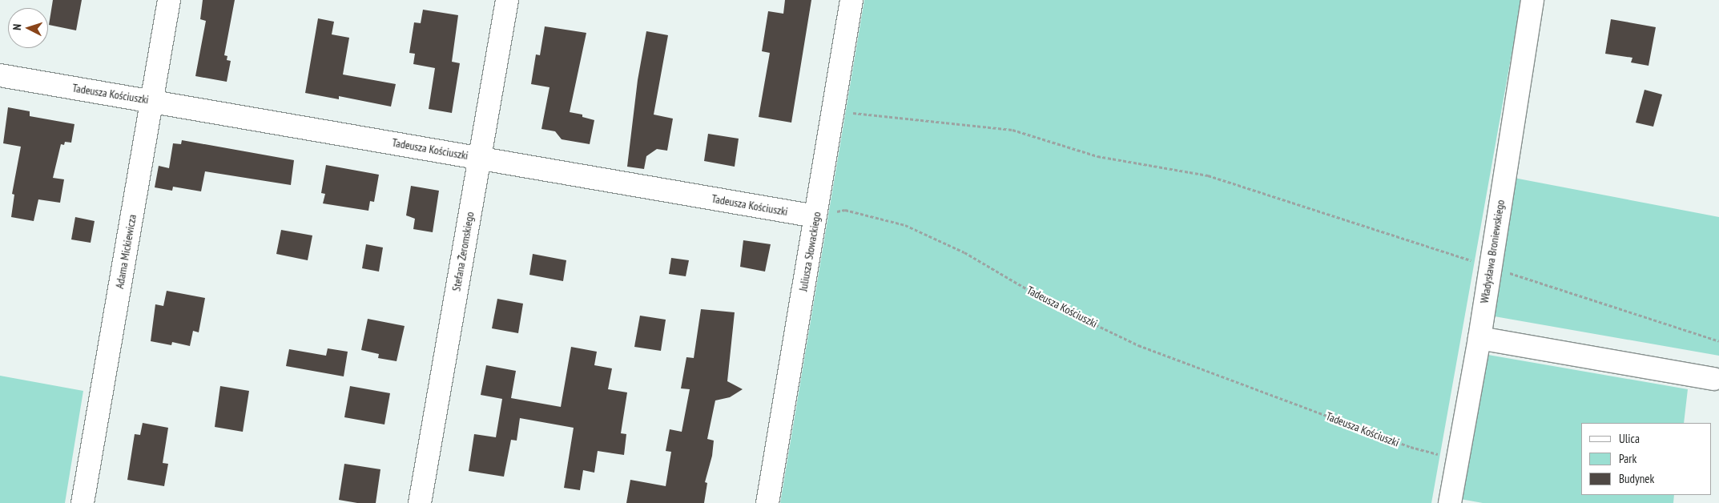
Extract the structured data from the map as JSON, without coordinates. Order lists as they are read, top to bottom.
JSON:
{
  "streets": {
    "street": [
      "Tadeusza Kościuszki",
      "Adama Mickiewicza",
      "Stefana Żeromskiego",
      "Juliusza Słowackiego",
      "Władysława Broniewskiego"
    ]
  },
  "crossings": [
    ["Tadeusza Kościuszki", "Adama Mickiewicza"],
    ["Tadeusza Kościuszki", "Stefana Żeromskiego"],
    ["Tadeusza Kościuszki", "Juliusza Słowackiego"],
    ["Tadeusza Kościuszki", "Władysława Broniewskiego"]
  ],
  "legend": ["Ulica", "Park", "Budynek"],
  "north": "left"
}
